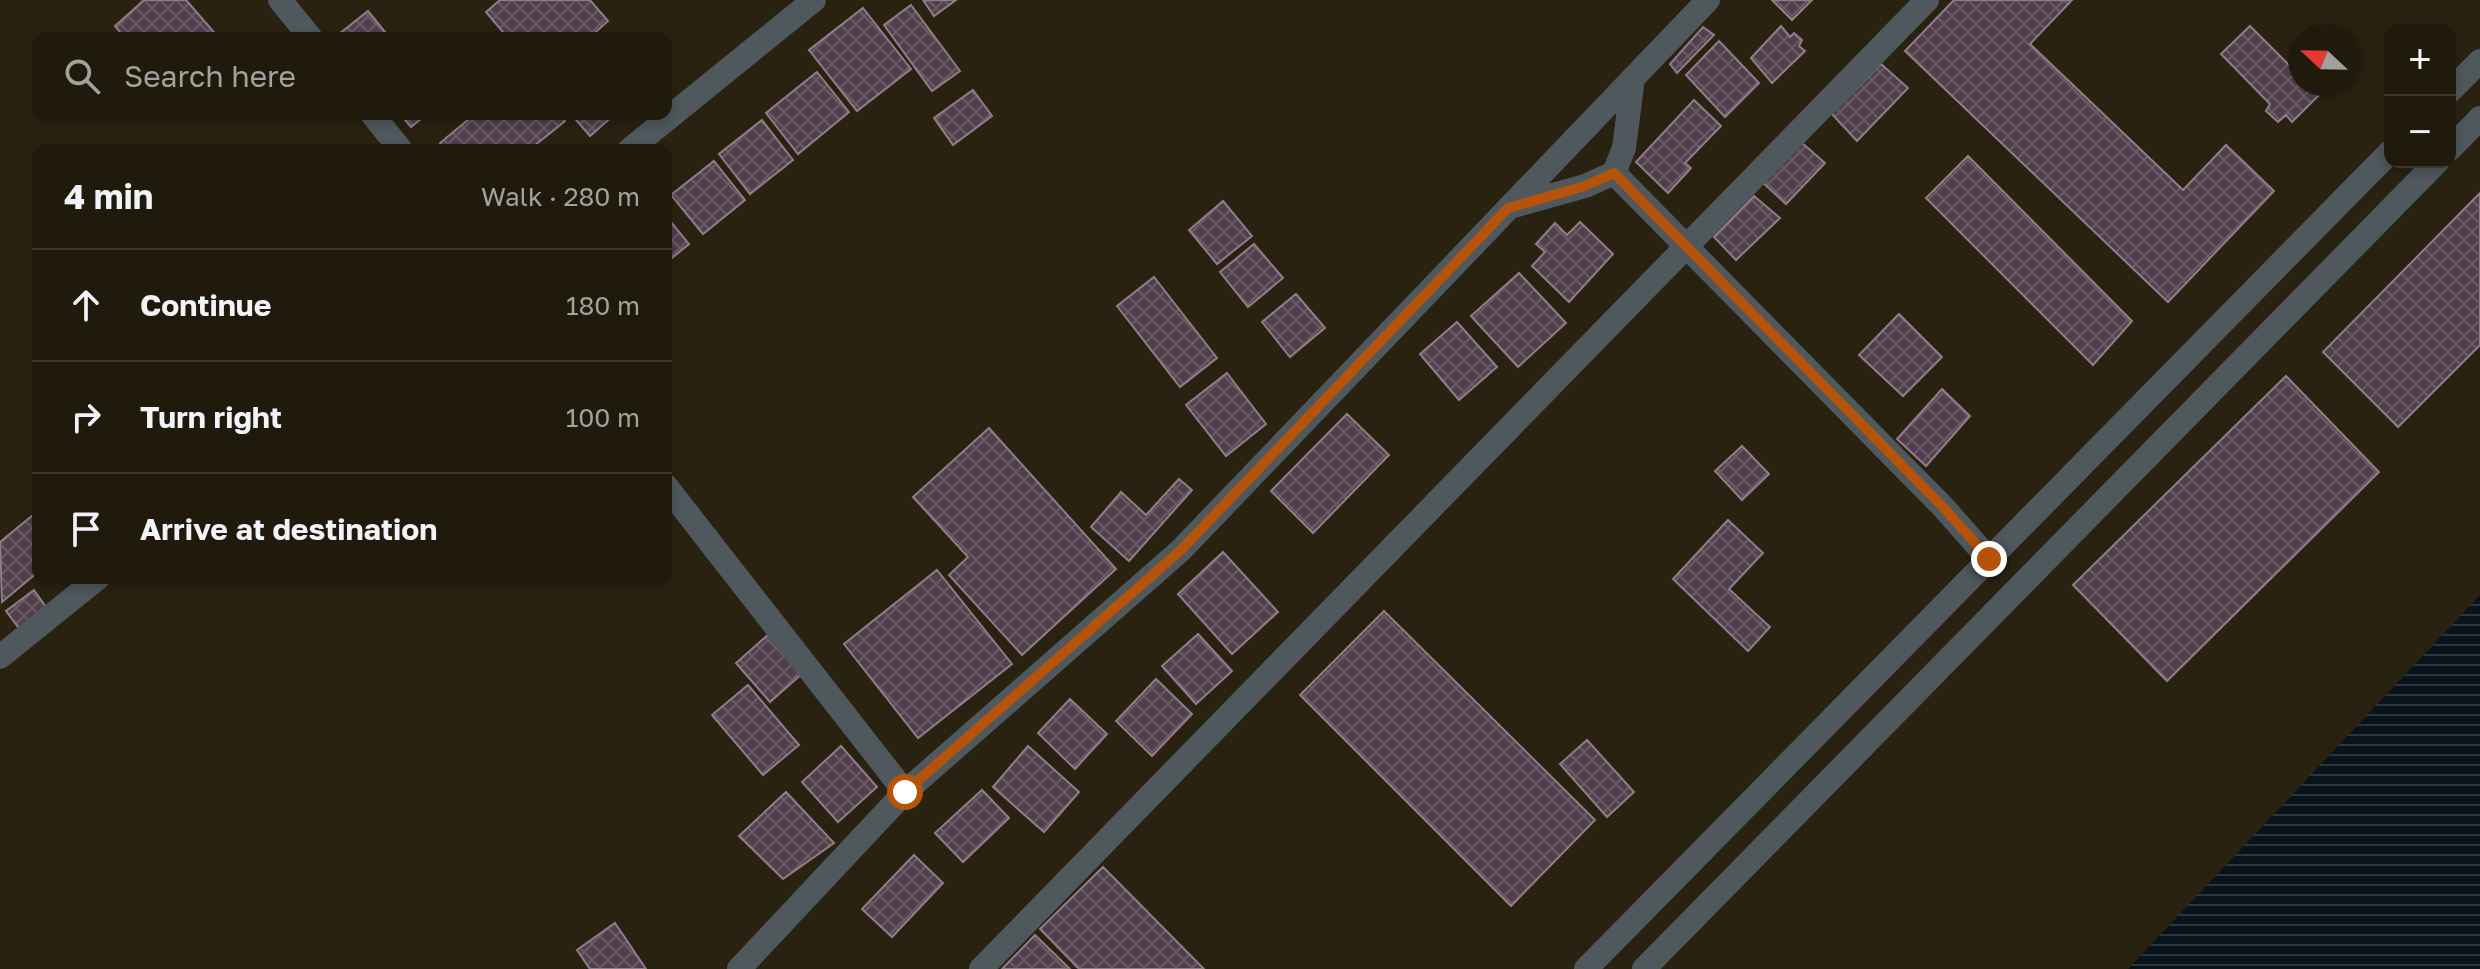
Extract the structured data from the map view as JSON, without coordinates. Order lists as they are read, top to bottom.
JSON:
{
  "north": "left",
  "page": {
    "map_buttons": ["+", "−"],
    "search": "Search here",
    "heading": ["4 min", "Walk · 280 m"],
    "list": [
      ["Continue", "180 m"],
      ["Turn right", "100 m"],
      "Arrive at destination"
    ]
  }
}
